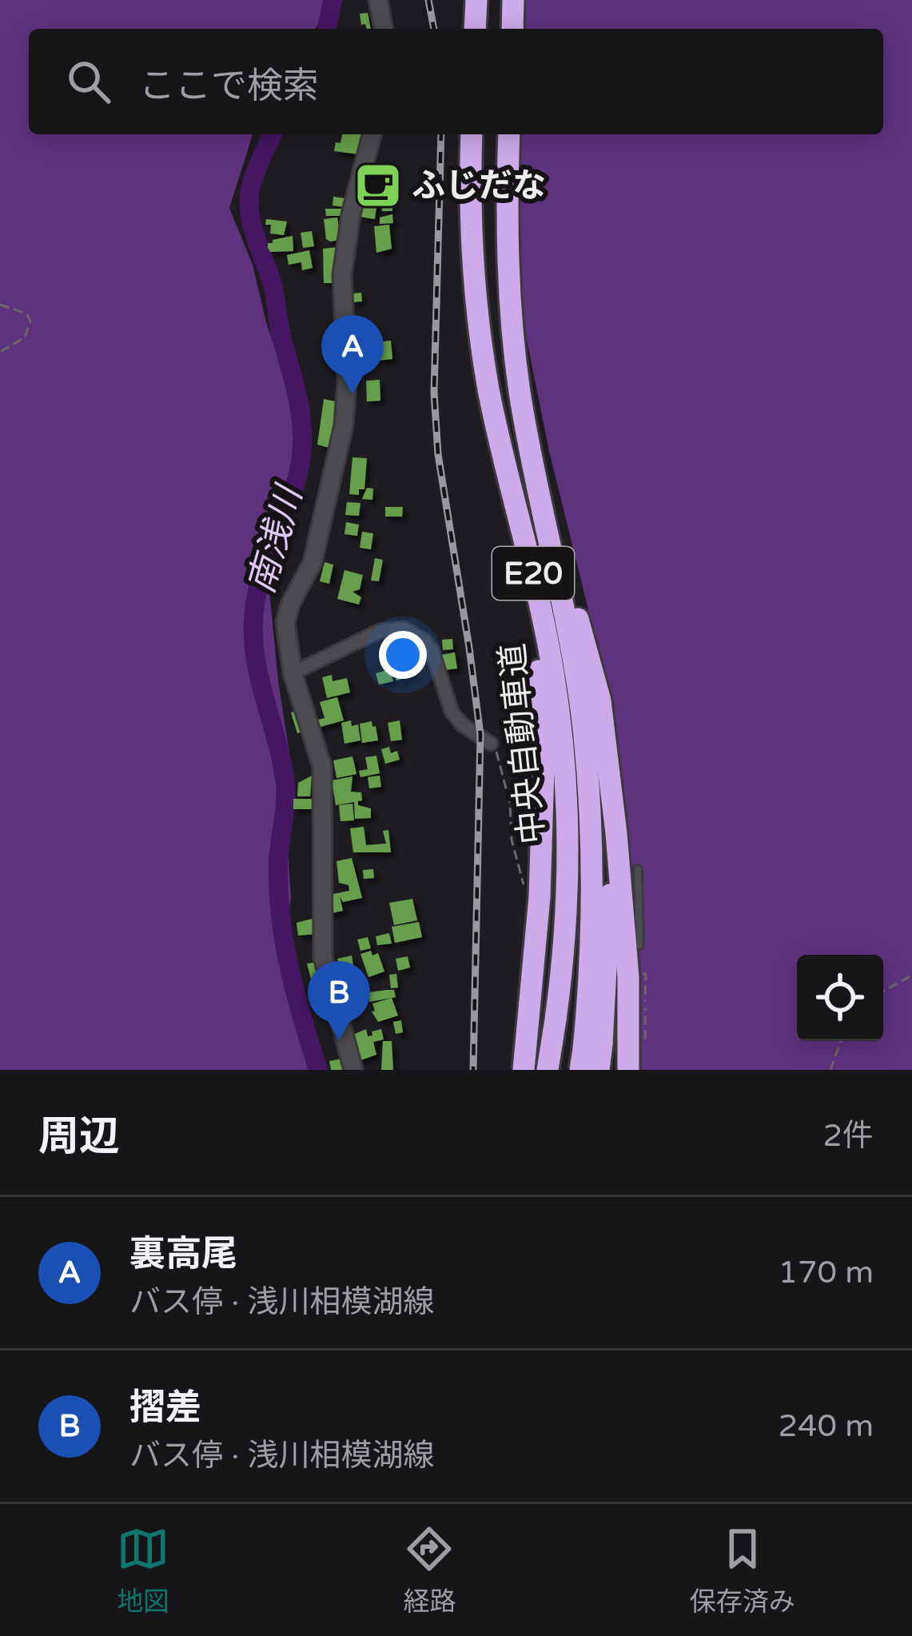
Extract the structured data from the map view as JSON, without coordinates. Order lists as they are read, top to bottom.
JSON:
{
  "streets": {
    "highway": ["E20", "中央自動車道"]
  },
  "water": ["南浅川"],
  "places": {
    "cafe": ["ふじだな"]
  },
  "page": {
    "search": "ここで検索",
    "pins": ["A", "B"],
    "heading": ["周辺", "2件"],
    "list": [
      {
        "mark": "A",
        "name": "裏高尾",
        "note": "バス停 · 浅川相模湖線",
        "value": "170 m"
      },
      {
        "mark": "B",
        "name": "摺差",
        "note": "バス停 · 浅川相模湖線",
        "value": "240 m"
      }
    ],
    "nav": ["地図", "経路", "保存済み"]
  }
}
